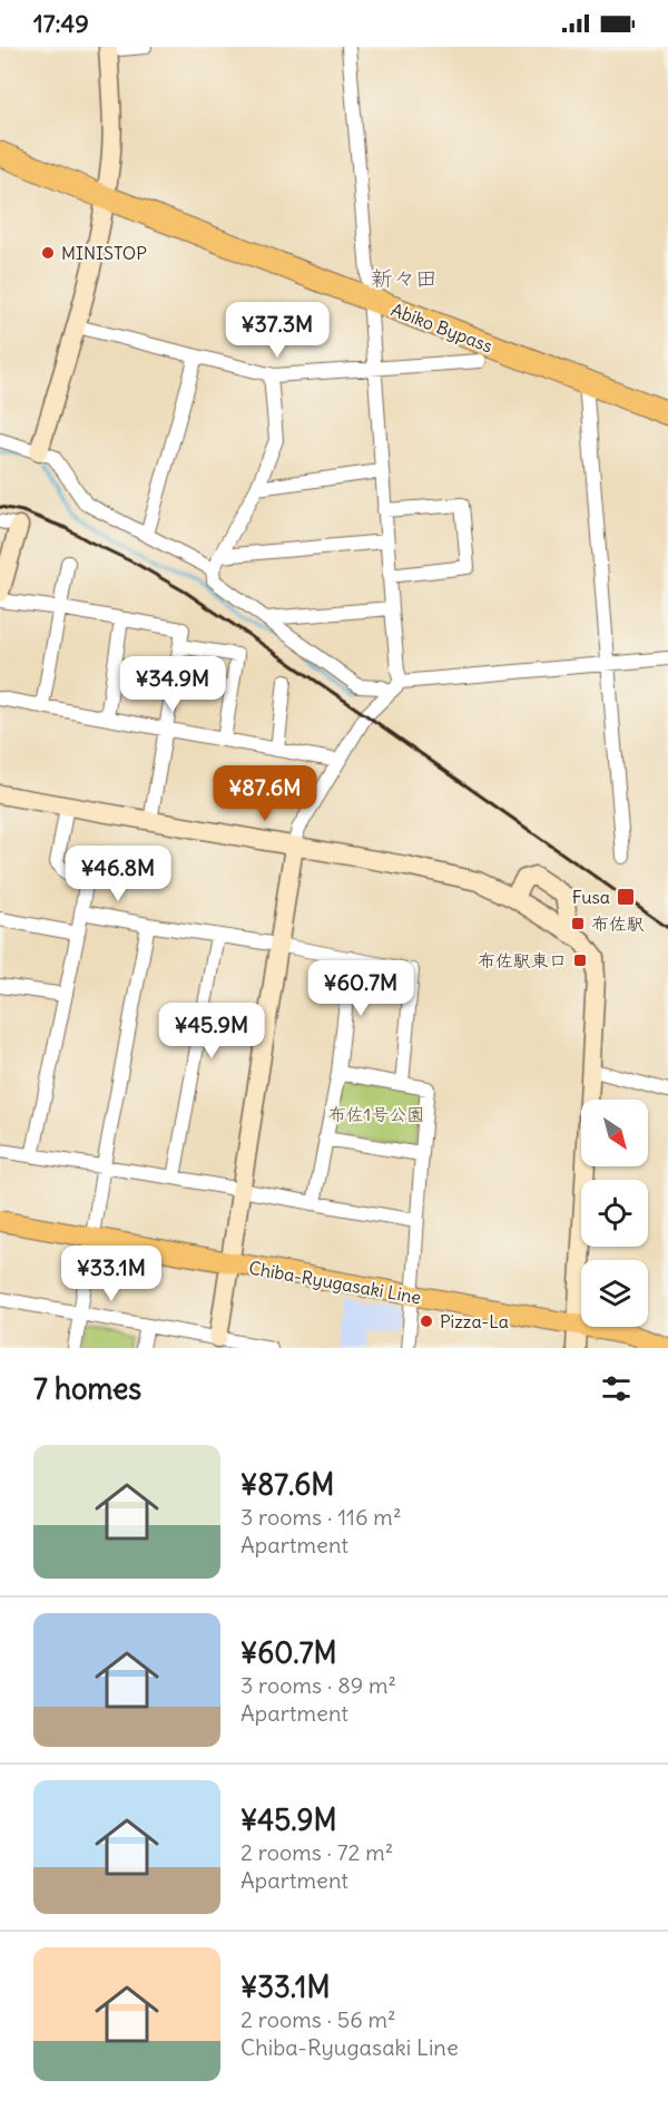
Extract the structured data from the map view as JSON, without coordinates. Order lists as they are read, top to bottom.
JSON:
{
  "streets": {
    "highway": ["Abiko Bypass"],
    "main road": ["Chiba-Ryugasaki Line"]
  },
  "districts": ["新々田"],
  "parks": ["布佐1号公園"],
  "places": {
    "other": ["MINISTOP", "Pizza-La"],
    "transit": ["Fusa", "布佐駅", "布佐駅東口"]
  },
  "north": "bottom right",
  "page": {
    "status": "17:49",
    "price": [
      "¥37.3M",
      "¥34.9M",
      "¥87.6M",
      "¥46.8M",
      "¥60.7M",
      "¥45.9M",
      "¥33.1M"
    ],
    "heading": "7 homes",
    "list": [
      {
        "name": "¥87.6M",
        "note": "3 rooms · 116 m² · Apartment"
      },
      {
        "name": "¥60.7M",
        "note": "3 rooms · 89 m² · Apartment"
      },
      {
        "name": "¥45.9M",
        "note": "2 rooms · 72 m² · Apartment"
      },
      {
        "name": "¥33.1M",
        "note": "2 rooms · 56 m² · Chiba-Ryugasaki Line"
      }
    ]
  }
}
